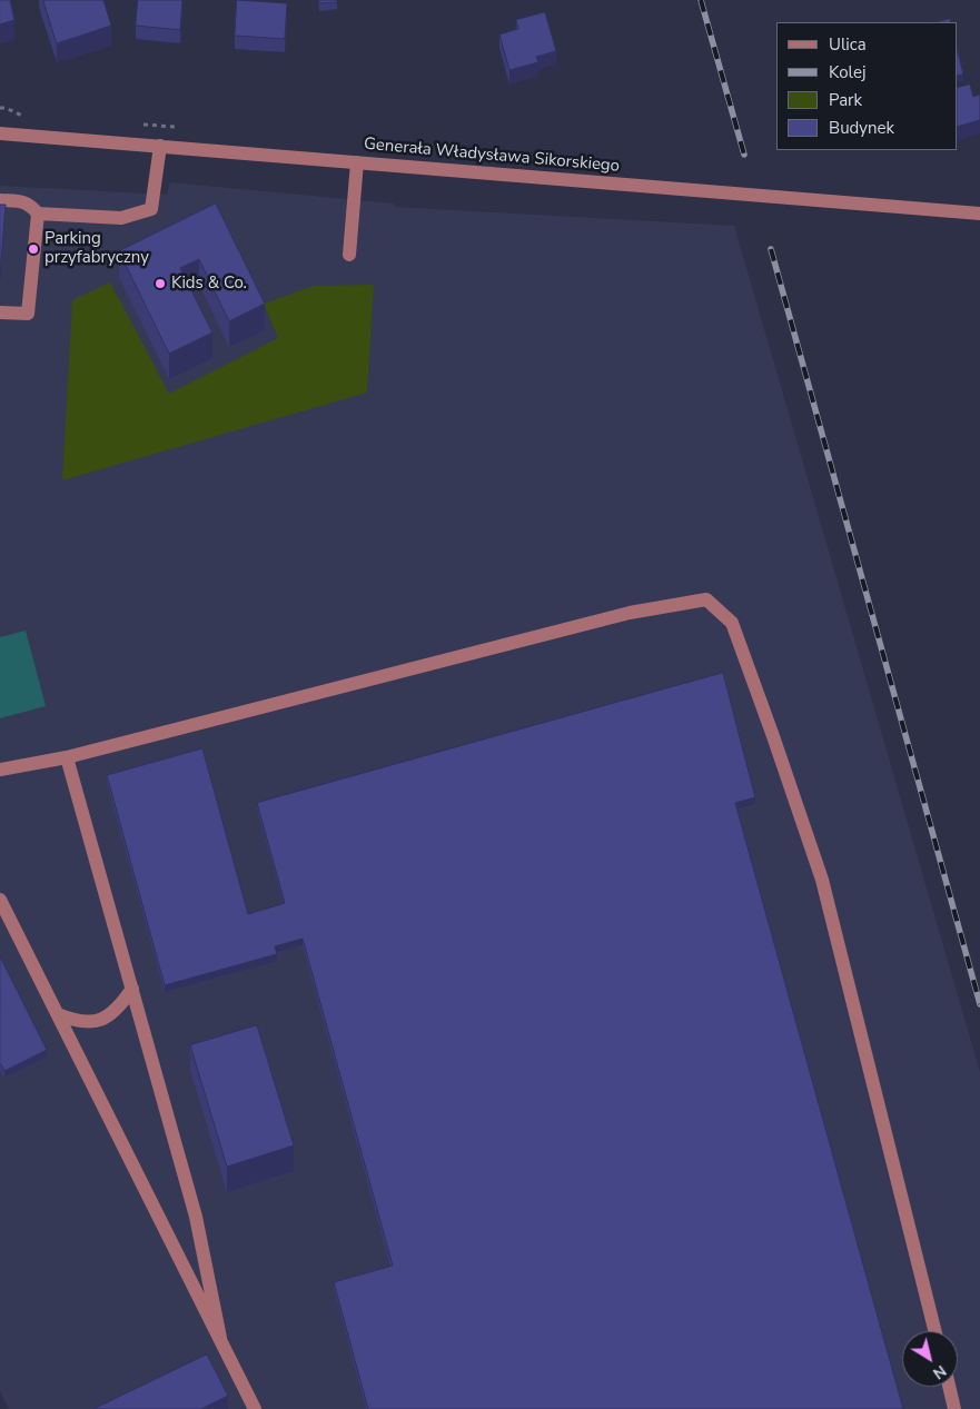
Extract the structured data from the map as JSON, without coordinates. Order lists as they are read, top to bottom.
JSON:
{
  "streets": {
    "street": ["Generała Władysława Sikorskiego"]
  },
  "places": ["Parking przyfabryczny", "Kids & Co."],
  "legend": [
    "Ulica",
    "Kolej",
    "Park",
    "Budynek"
  ],
  "north": "bottom right"
}
